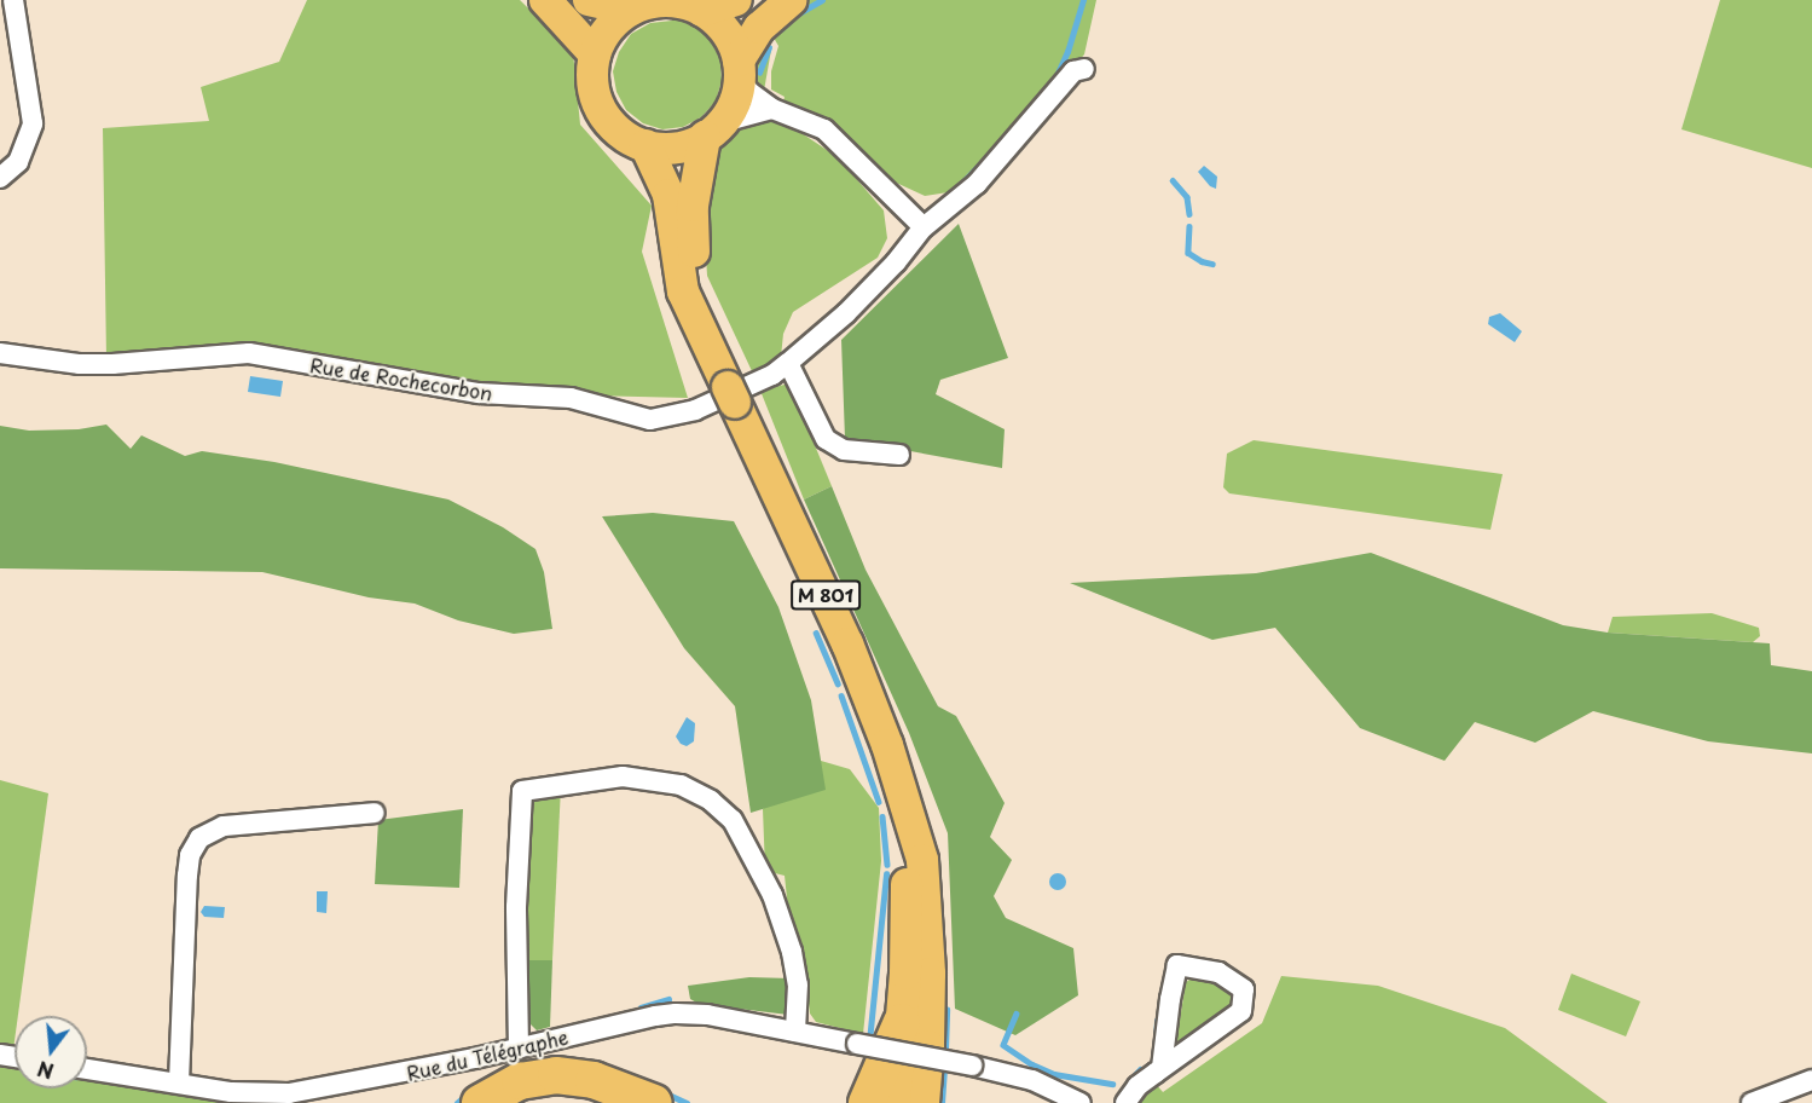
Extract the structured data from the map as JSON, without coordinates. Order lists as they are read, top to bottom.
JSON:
{
  "streets": {
    "main road": ["M 801"],
    "street": ["Rue de Rochecorbon", "Rue du Télégraphe"]
  },
  "north": "bottom"
}
